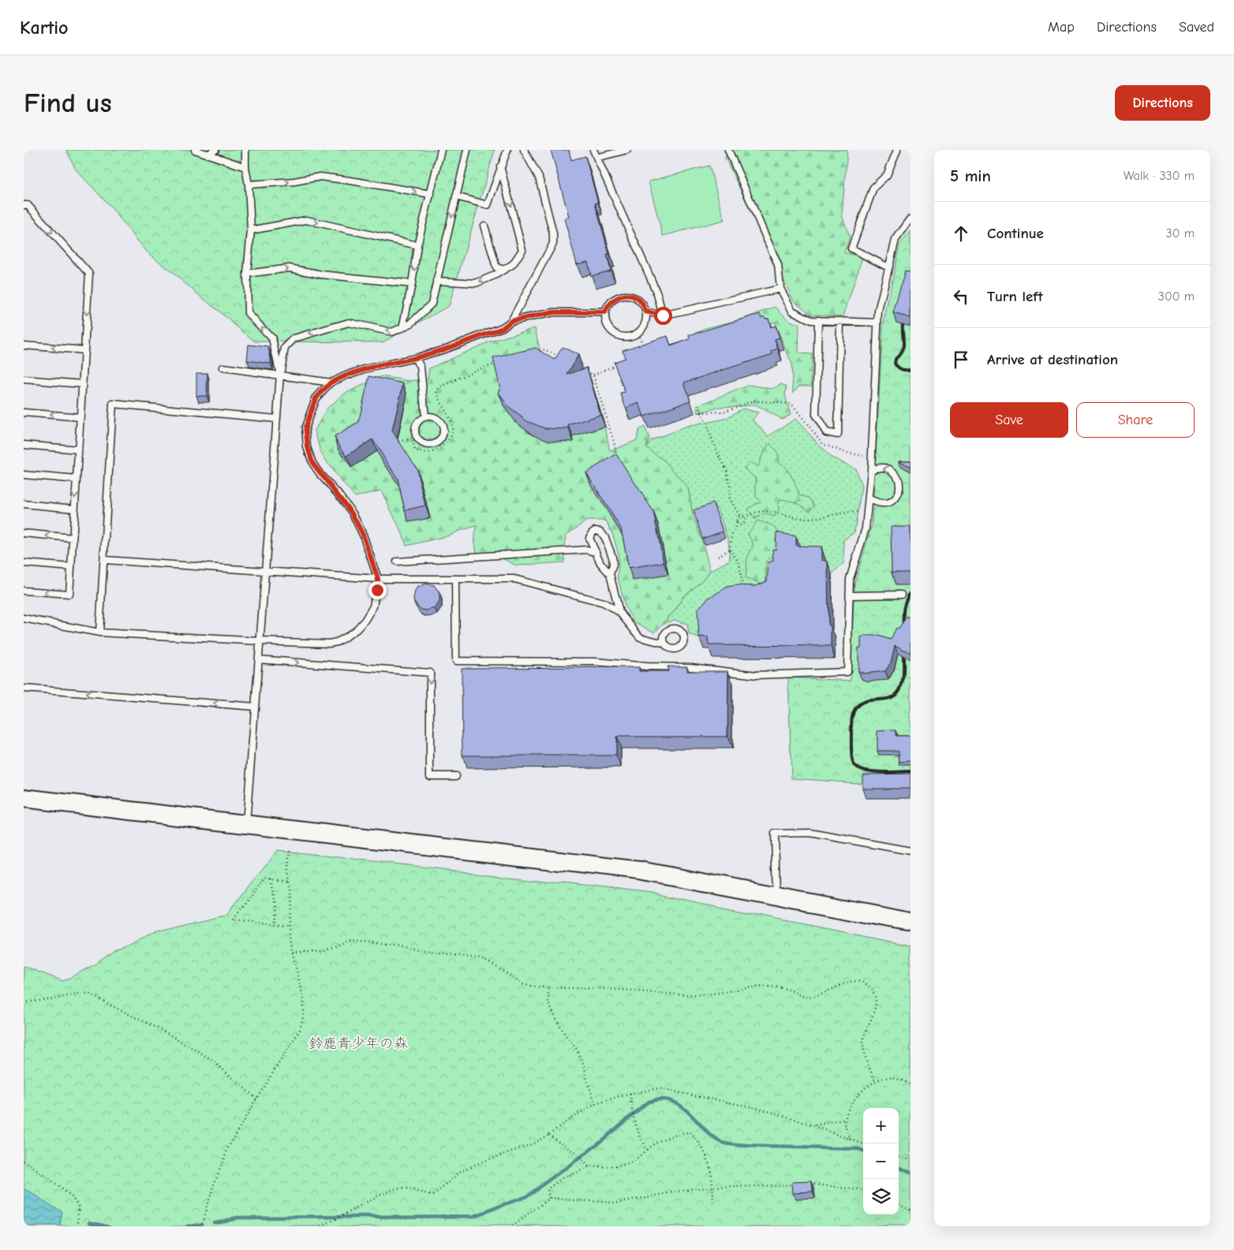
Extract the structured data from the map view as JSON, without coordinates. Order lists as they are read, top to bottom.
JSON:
{
  "parks": ["鈴鹿青少年の森"],
  "page": {
    "header": "Kartio",
    "nav": ["Map", "Directions", "Saved"],
    "buttons": [
      "Directions",
      ["Save", "Share"]
    ],
    "title": "Find us",
    "heading": ["5 min", "Walk · 330 m"],
    "list": [
      ["Continue", "30 m"],
      ["Turn left", "300 m"],
      "Arrive at destination"
    ],
    "map_buttons": ["+", "−"]
  }
}
